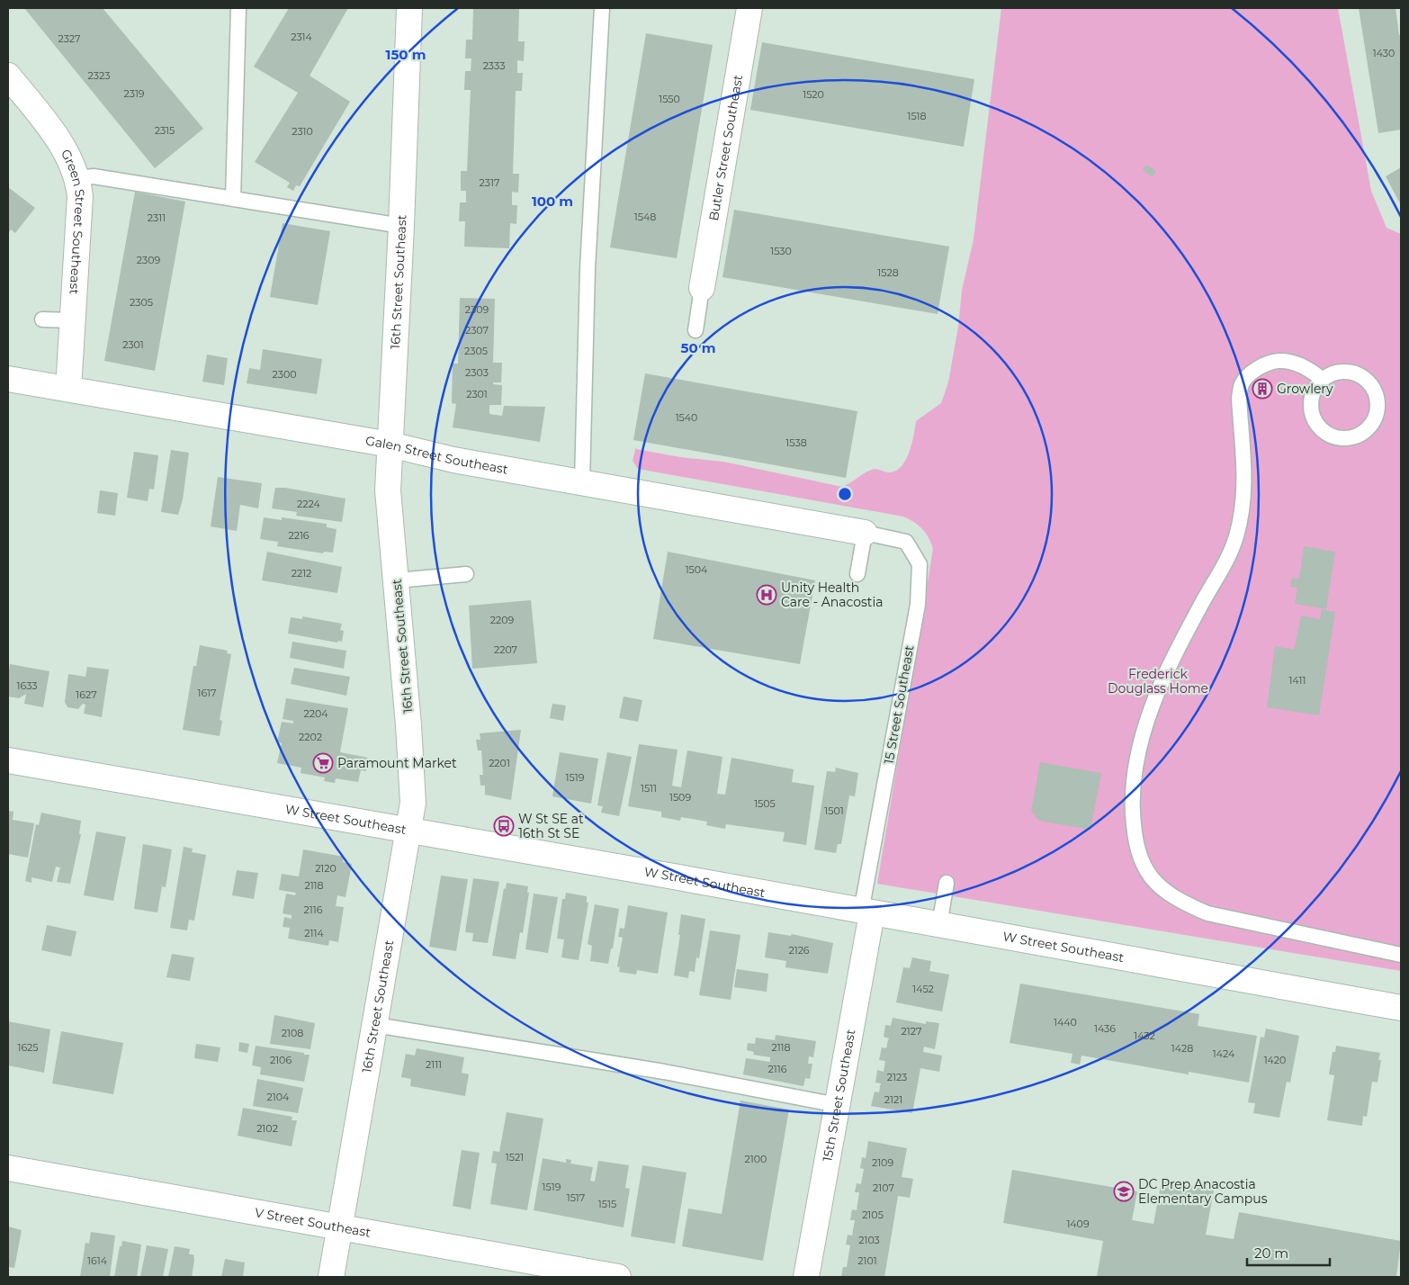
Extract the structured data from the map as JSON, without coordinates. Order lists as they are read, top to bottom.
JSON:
{
  "streets": {
    "street": [
      "Butler Street Southeast",
      "Green Street Southeast",
      "16th Street Southeast",
      "Galen Street Southeast",
      "W Street Southeast",
      "15th Street Southeast",
      "V Street Southeast"
    ],
    "lane": ["15 Street Southeast"]
  },
  "crossings": [
    ["Green Street Southeast", "Galen Street Southeast"],
    ["16th Street Southeast", "Galen Street Southeast"],
    ["16th Street Southeast", "W Street Southeast"],
    ["16th Street Southeast", "V Street Southeast"],
    ["Galen Street Southeast", "15 Street Southeast"],
    ["15 Street Southeast", "W Street Southeast"],
    ["15 Street Southeast", "15th Street Southeast"],
    ["W Street Southeast", "15th Street Southeast"]
  ],
  "parks": ["Frederick Douglass Home"],
  "places": {
    "building": ["Growlery"],
    "hospital": ["Unity Health Care - Anacostia"],
    "supermarket": ["Paramount Market"],
    "bus stop": ["W St SE at 16th St SE"],
    "school or university": ["DC Prep Anacostia Elementary Campus"]
  },
  "house_numbers": [
    "2314",
    "2327",
    "1430",
    "2333",
    "2323",
    "2319",
    "1520",
    "1550",
    "1518",
    "2315",
    "2310",
    "2317",
    "1548",
    "2311",
    "1530",
    "2309",
    "1528",
    "2305",
    "2309",
    "2307",
    "2301",
    "2305",
    "2303",
    "2300",
    "2301",
    "1540",
    "1538",
    "2224",
    "2216",
    "1504",
    "2212",
    "2209",
    "2207",
    "1411",
    "1633",
    "1617",
    "1627",
    "2204",
    "2202",
    "2201",
    "1519",
    "1511",
    "1509",
    "1505",
    "1501",
    "2120",
    "2118",
    "2116",
    "2114",
    "2126",
    "1452",
    "1440",
    "1436",
    "2127",
    "2108",
    "1432",
    "1625",
    "2118",
    "1428",
    "1424",
    "2106",
    "1420",
    "2111",
    "2116",
    "2123",
    "2104",
    "2121",
    "2102",
    "1521",
    "2100",
    "2109",
    "1519",
    "2107",
    "1517",
    "1515",
    "2105",
    "1409",
    "2103",
    "1614",
    "2101"
  ],
  "scale_bar": "20 m",
  "rings": ["150 m", "100 m", "50 m"]
}
